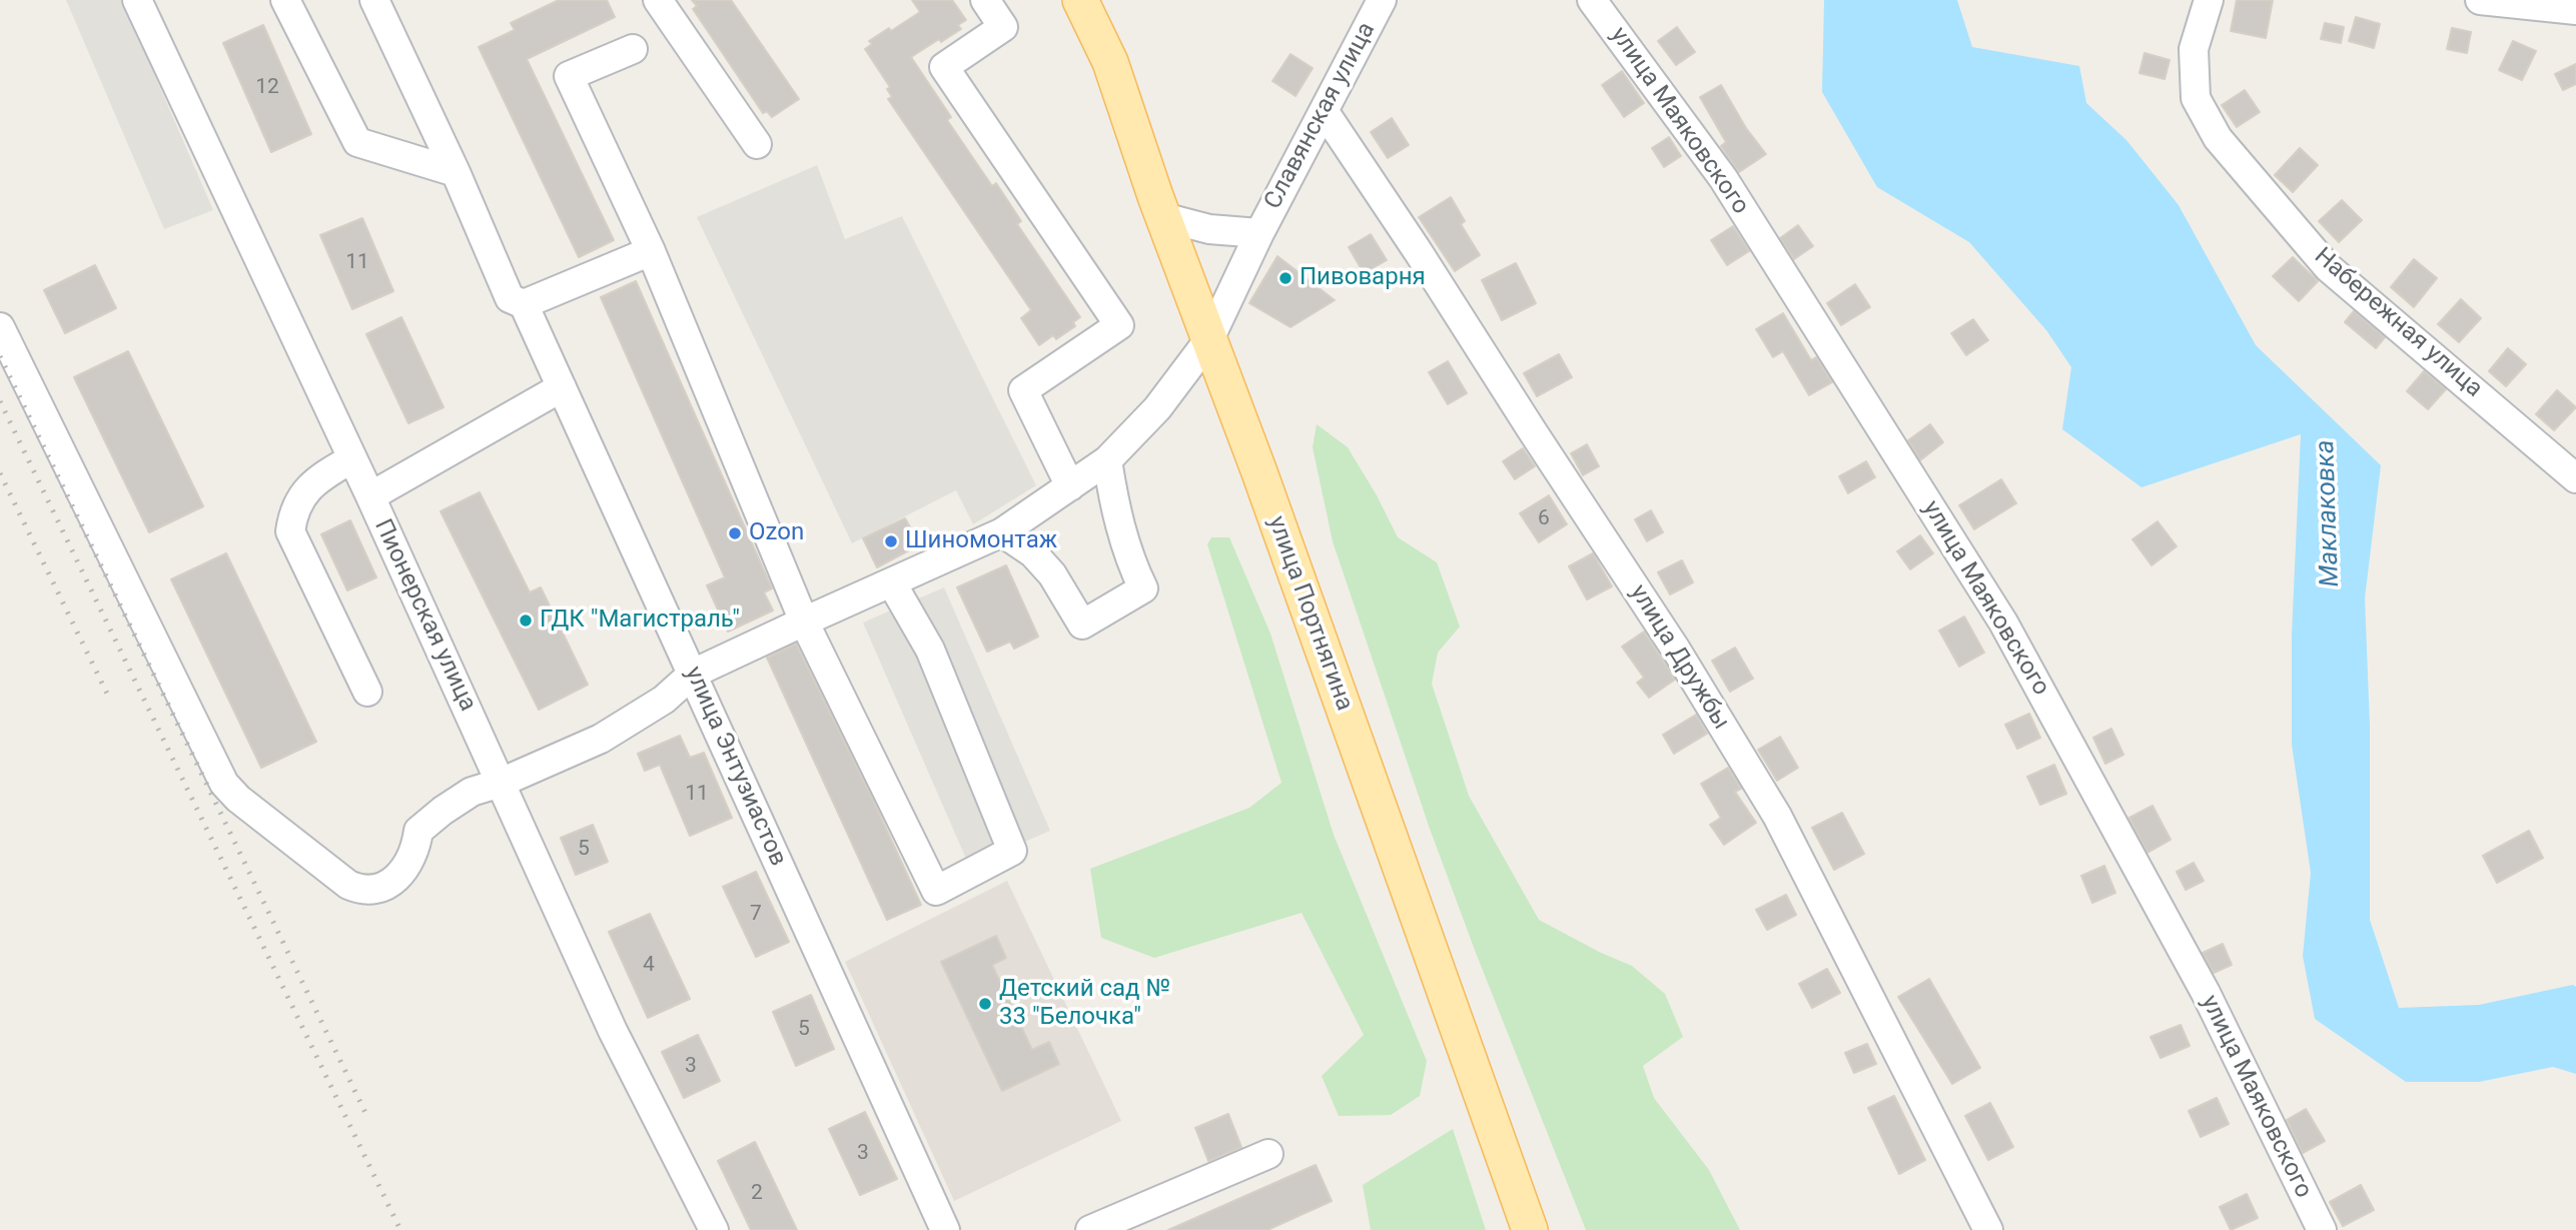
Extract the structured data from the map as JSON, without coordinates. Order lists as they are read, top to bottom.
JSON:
{
  "streets": {
    "main road": ["улица Портнягина"],
    "street": [
      "Славянская улица",
      "улица Маяковского",
      "Набережная улица",
      "Пионерская улица",
      "улица Дружбы",
      "улица Энтузиастов"
    ]
  },
  "crossings": [
    ["Славянская улица", "улица Портнягина"],
    ["Славянская улица", "Пионерская улица"],
    ["Славянская улица", "улица Дружбы"],
    ["Славянская улица", "улица Энтузиастов"]
  ],
  "water": ["Маклаковка"],
  "places": [
    "Пивоварня",
    "Ozon",
    "Шиномонтаж",
    "ГДК \"Магистраль\"",
    "Детский сад № 33 \"Белочка\""
  ],
  "house_numbers": [
    "12",
    "11",
    "6",
    "11",
    "5",
    "7",
    "4",
    "5",
    "3",
    "3",
    "2"
  ]
}
